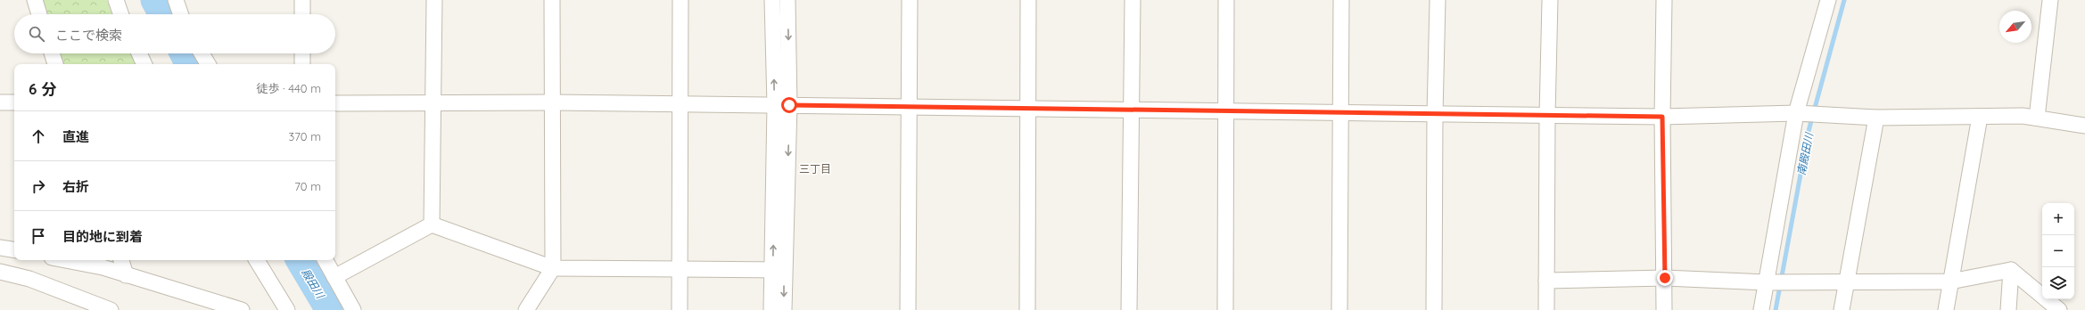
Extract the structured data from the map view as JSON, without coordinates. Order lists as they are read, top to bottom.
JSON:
{
  "districts": ["三丁目"],
  "water": ["南殿田川", "殿田川"],
  "north": "bottom left",
  "page": {
    "search": "ここで検索",
    "heading": ["6 分", "徒歩 · 440 m"],
    "list": [
      ["直進", "370 m"],
      ["右折", "70 m"],
      "目的地に到着"
    ],
    "map_buttons": ["+", "−"]
  }
}
